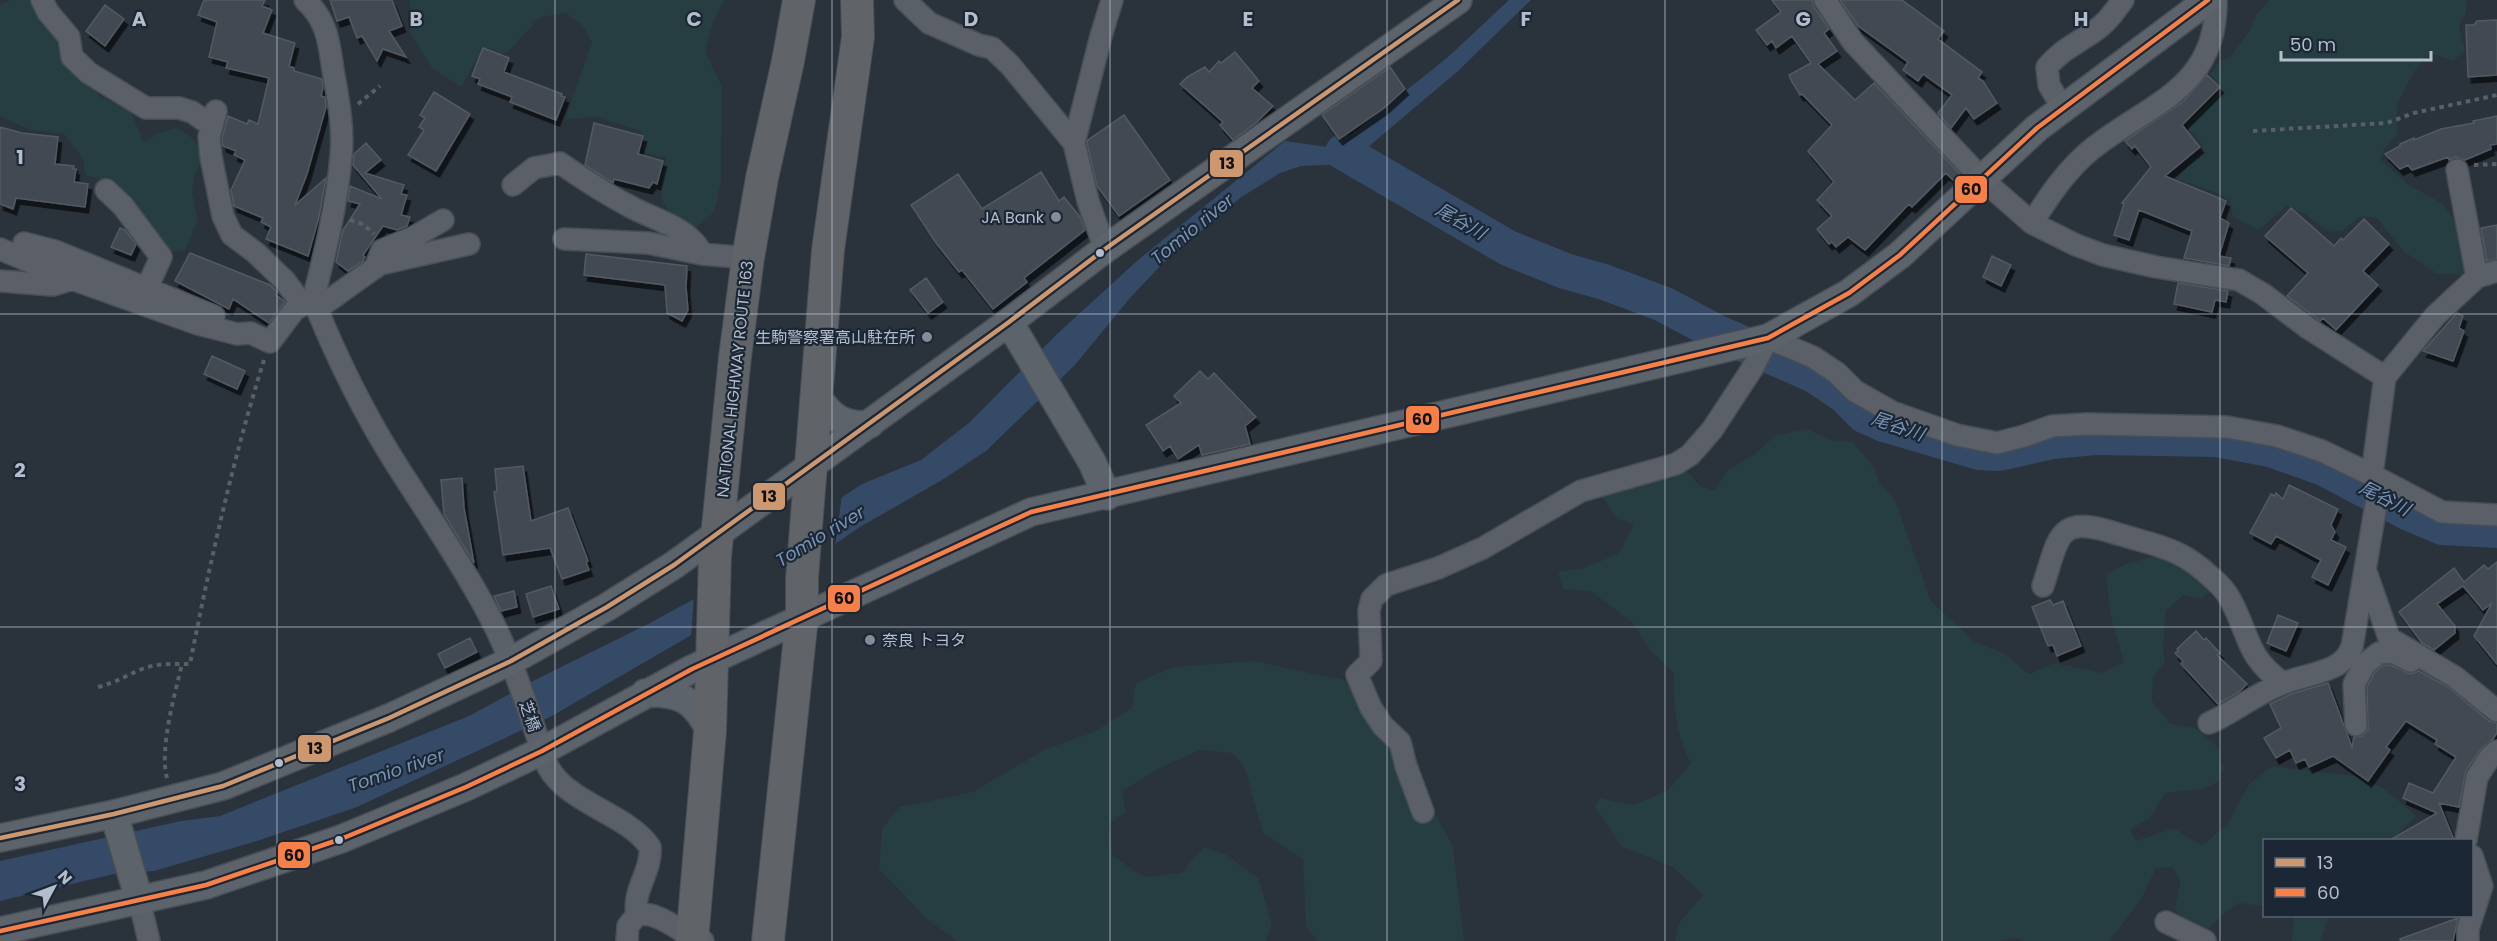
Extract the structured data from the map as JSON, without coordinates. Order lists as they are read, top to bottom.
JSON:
{
  "streets": {
    "highway": ["NATIONAL HIGHWAY ROUTE 163"],
    "street": ["芝橋"]
  },
  "water": ["尾谷川", "Tomio river"],
  "places": ["JA Bank", "生駒警察署高山駐在所", "奈良 トヨタ"],
  "lines": ["transit line 13", "transit line 60"],
  "legend": ["13", "60"],
  "scale_bar": "50 m",
  "north": "top right",
  "grid": {
    "columns": [
      "A",
      "B",
      "C",
      "D",
      "E",
      "F",
      "G",
      "H"
    ],
    "rows": ["1", "2", "3"]
  }
}
